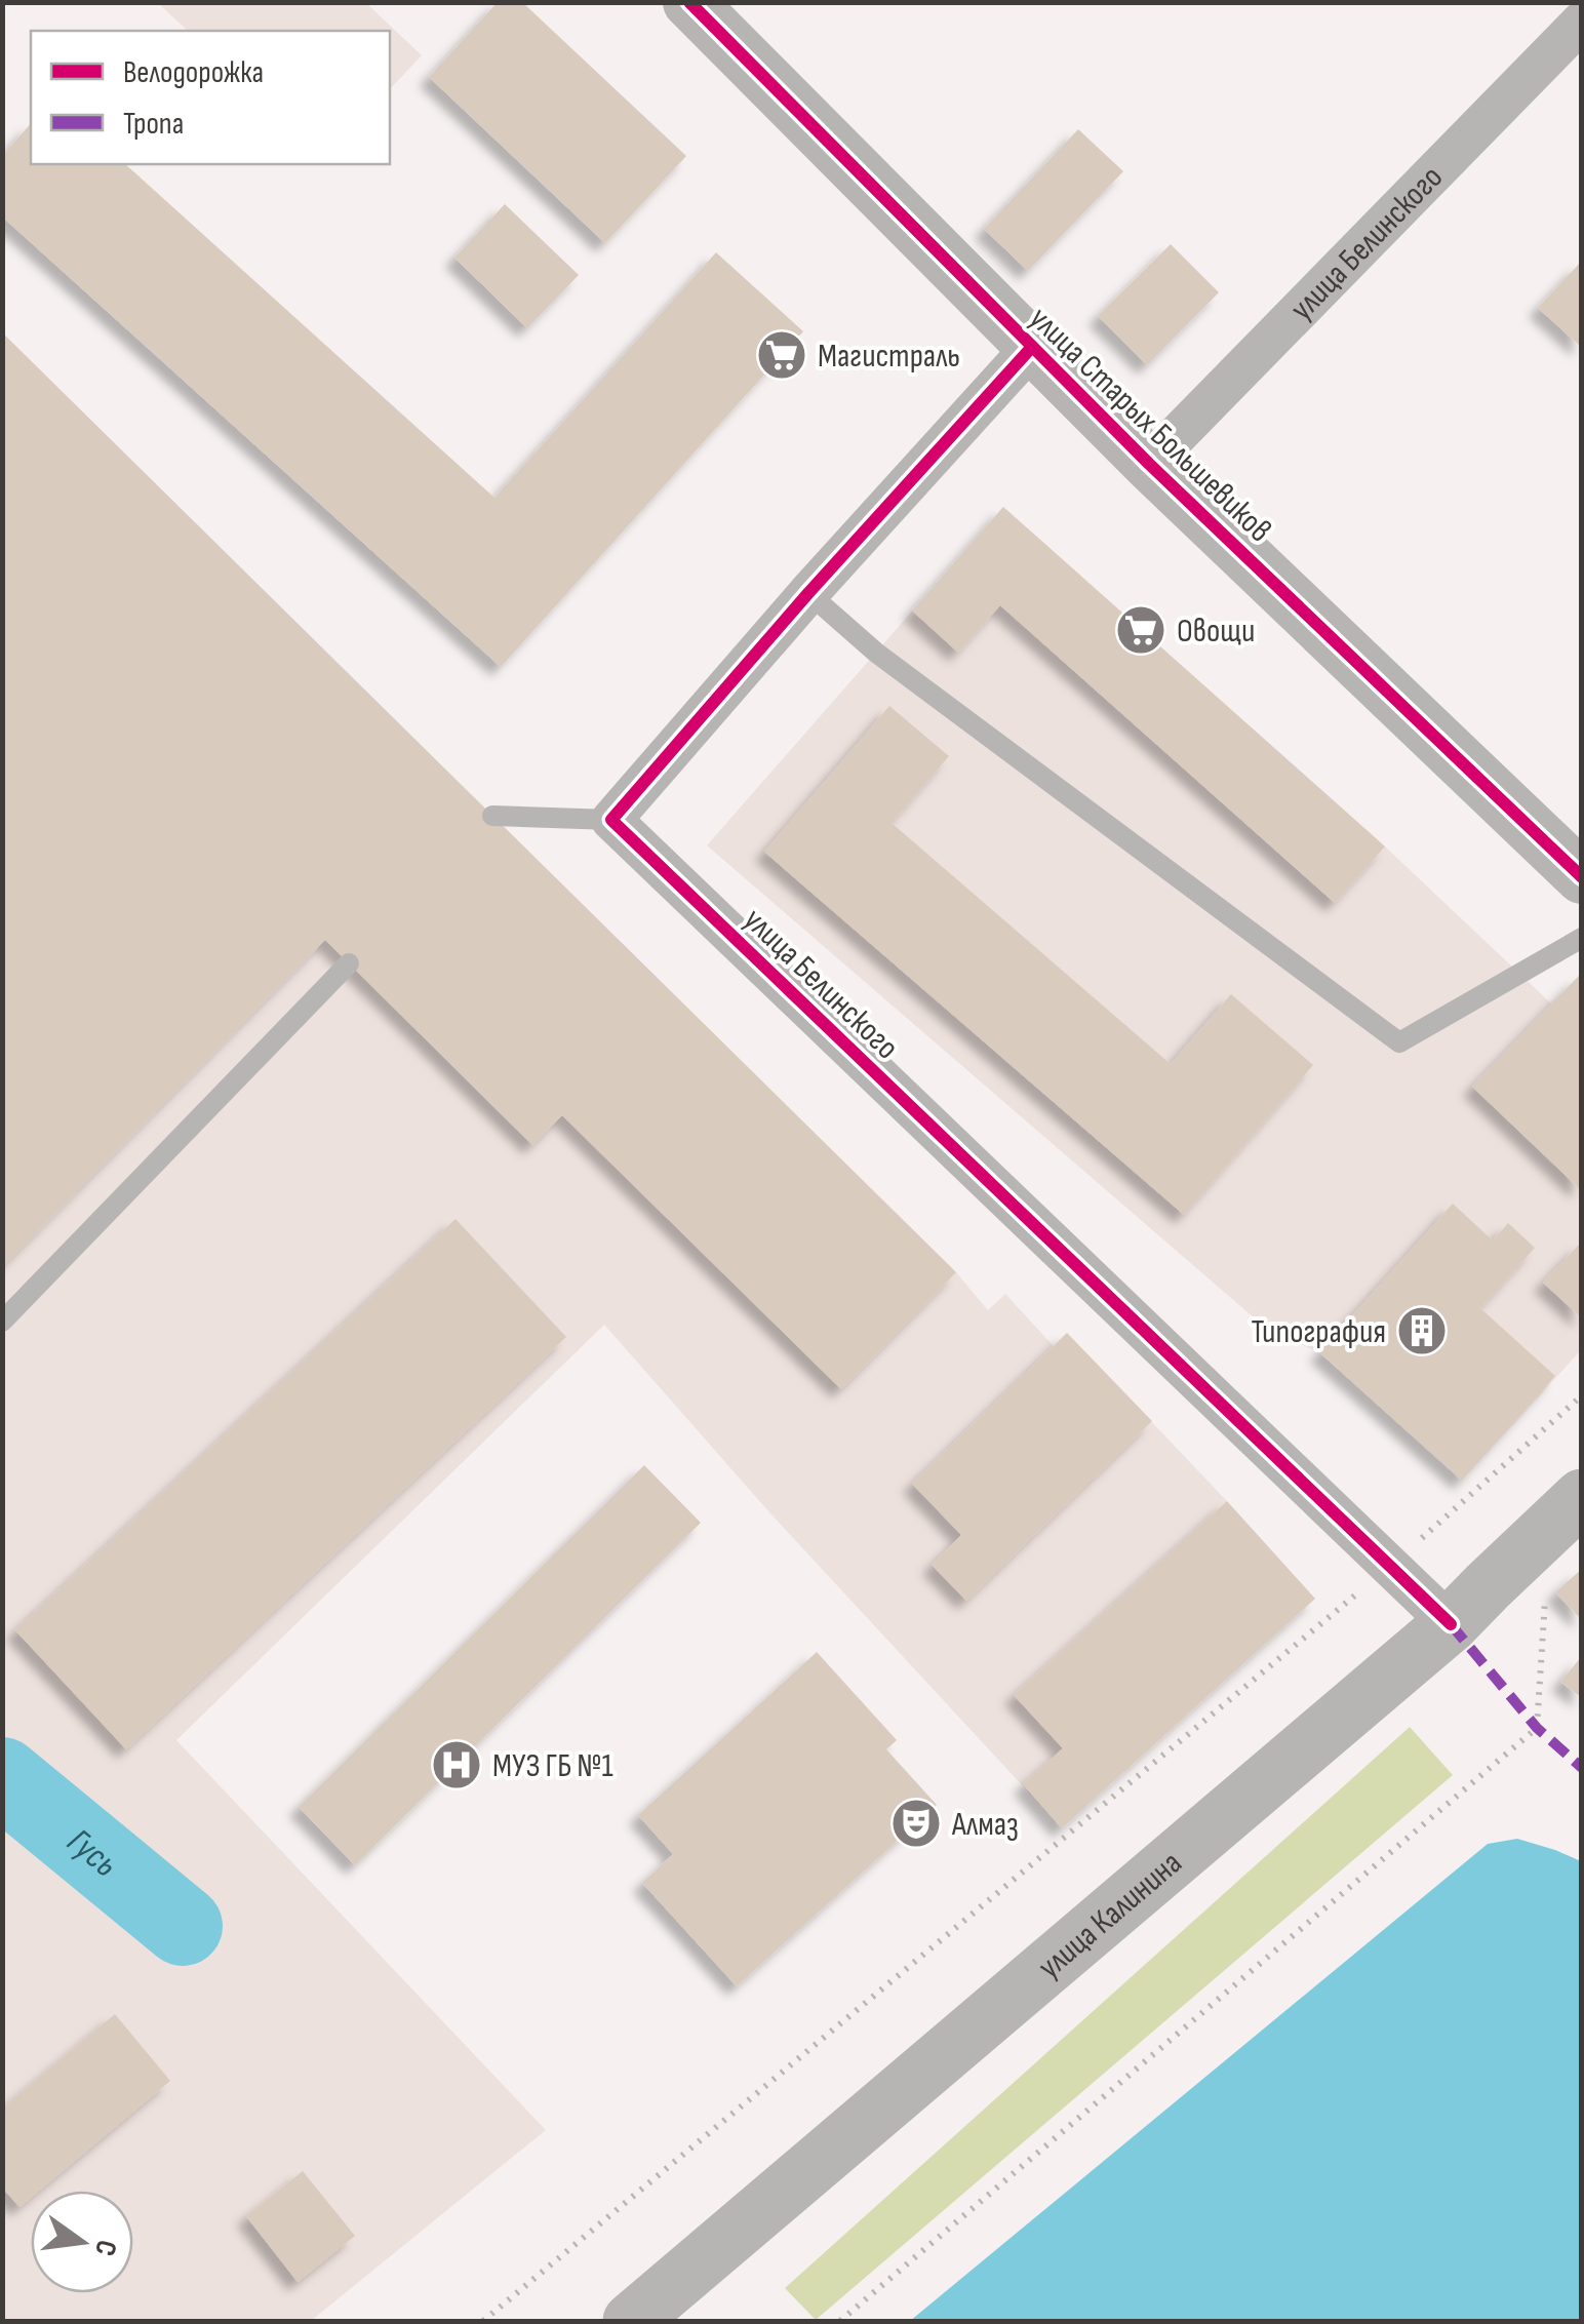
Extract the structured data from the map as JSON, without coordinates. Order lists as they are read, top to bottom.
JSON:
{
  "streets": {
    "main road": ["улица Калинина"],
    "street": ["улица Белинского", "улица Старых Большевиков"]
  },
  "crossings": [
    ["улица Белинского", "улица Старых Большевиков"],
    ["улица Белинского", "улица Калинина"]
  ],
  "water": ["Гусь"],
  "places": {
    "supermarket": ["Магистраль", "Овощи"],
    "building": ["Типография"],
    "hospital": ["МУЗ ГБ №1"],
    "theatre": ["Алмаз"]
  },
  "legend": ["Велодорожка", "Тропа"],
  "north": "right"
}
